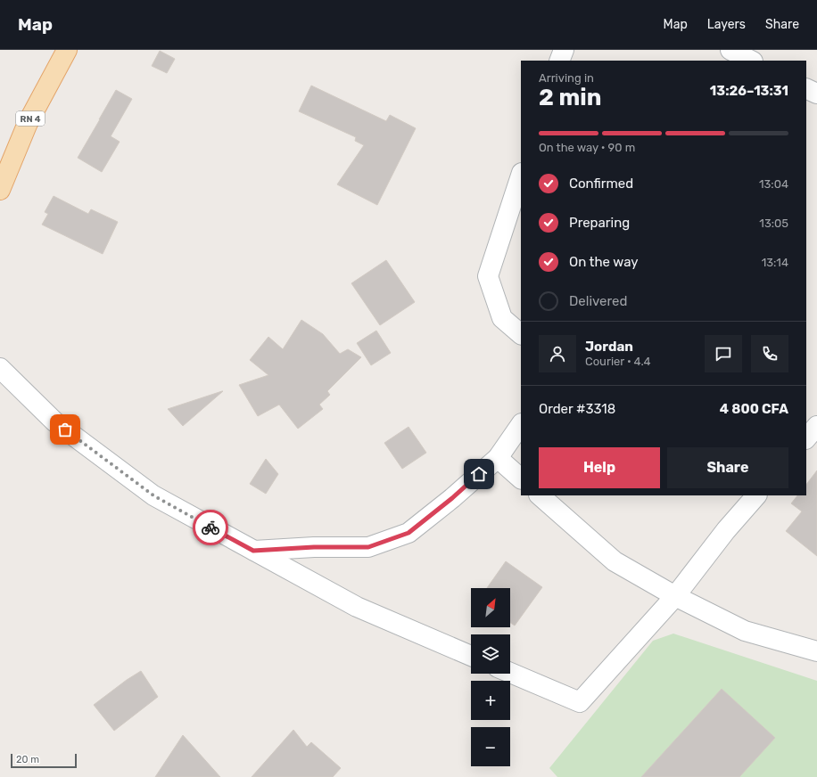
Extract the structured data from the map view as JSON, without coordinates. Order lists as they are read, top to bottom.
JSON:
{
  "streets": {
    "main road": ["RN 4"]
  },
  "scale_bar": "20 m",
  "north": "top right",
  "page": {
    "header": "Map",
    "nav": ["Map", "Layers", "Share"],
    "heading": ["2 min", "Arriving in", "13:26–13:31"],
    "panel": [
      "Jordan",
      "Courier · 4.4",
      "Order #3318",
      "4 800 CFA"
    ],
    "bar": "On the way · 90 m",
    "list": [
      ["Confirmed", "13:04"],
      ["Preparing", "13:05"],
      ["On the way", "13:14"],
      "Delivered"
    ],
    "buttons": ["Help", "Share"],
    "map_buttons": ["+", "−"],
    "scale": "20 m"
  }
}
